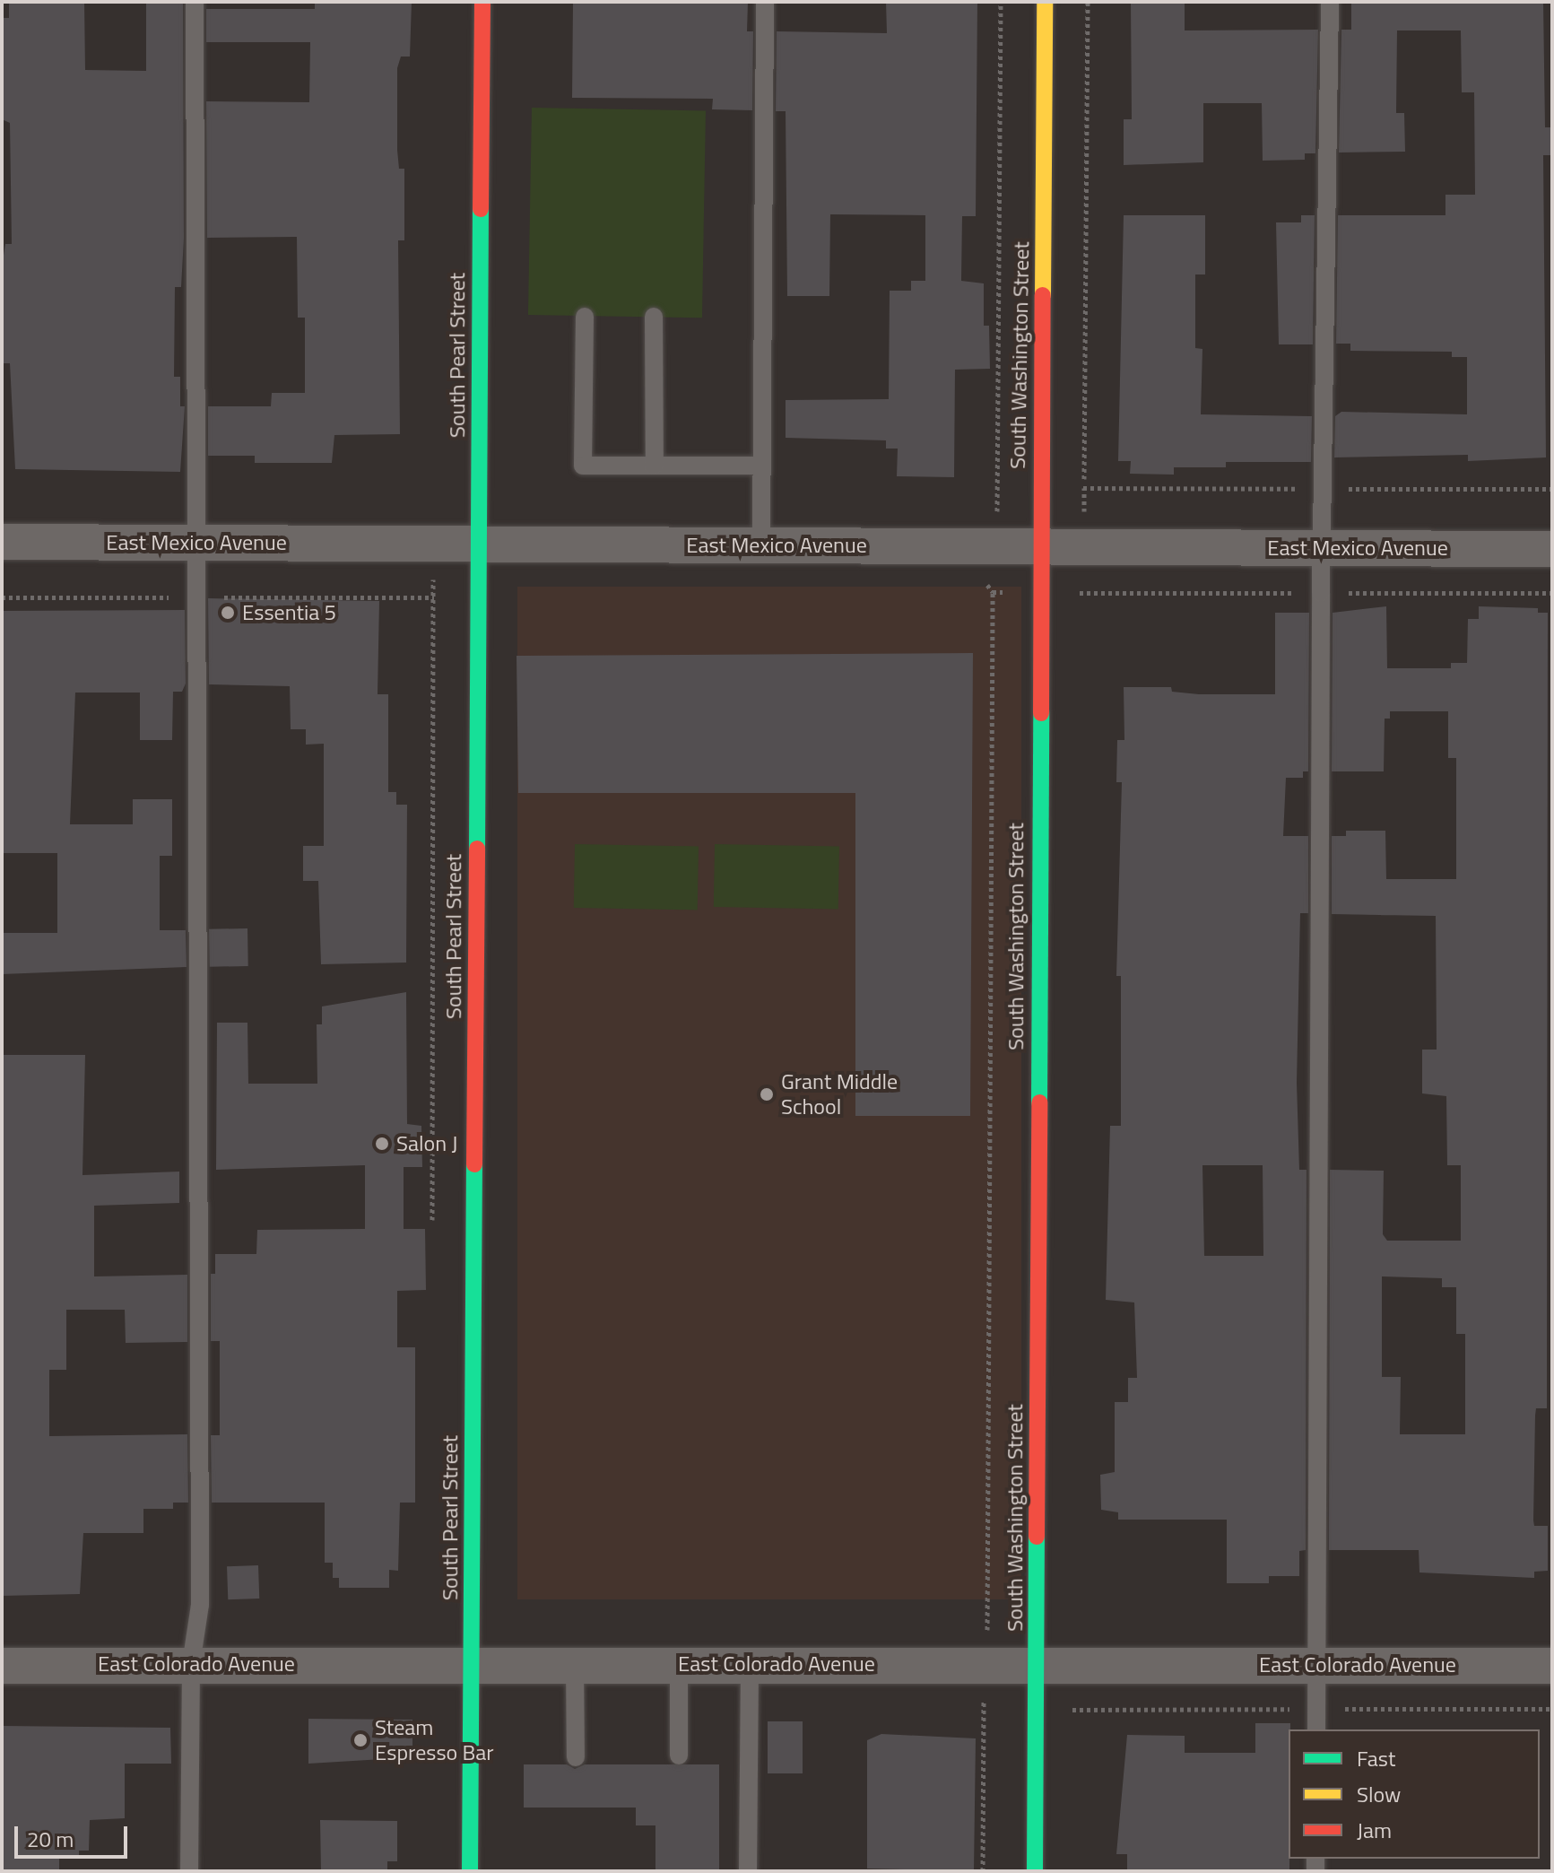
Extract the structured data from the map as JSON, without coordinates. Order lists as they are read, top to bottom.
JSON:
{
  "streets": {
    "street": [
      "South Pearl Street",
      "South Washington Street",
      "East Mexico Avenue",
      "East Colorado Avenue"
    ]
  },
  "crossings": [
    ["South Pearl Street", "East Mexico Avenue"],
    ["South Pearl Street", "East Colorado Avenue"],
    ["South Washington Street", "East Mexico Avenue"],
    ["South Washington Street", "East Colorado Avenue"]
  ],
  "places": [
    "Essentia 5",
    "Grant Middle School",
    "Salon J",
    "Steam Espresso Bar"
  ],
  "legend": ["Fast", "Slow", "Jam"],
  "scale_bar": "20 m"
}
